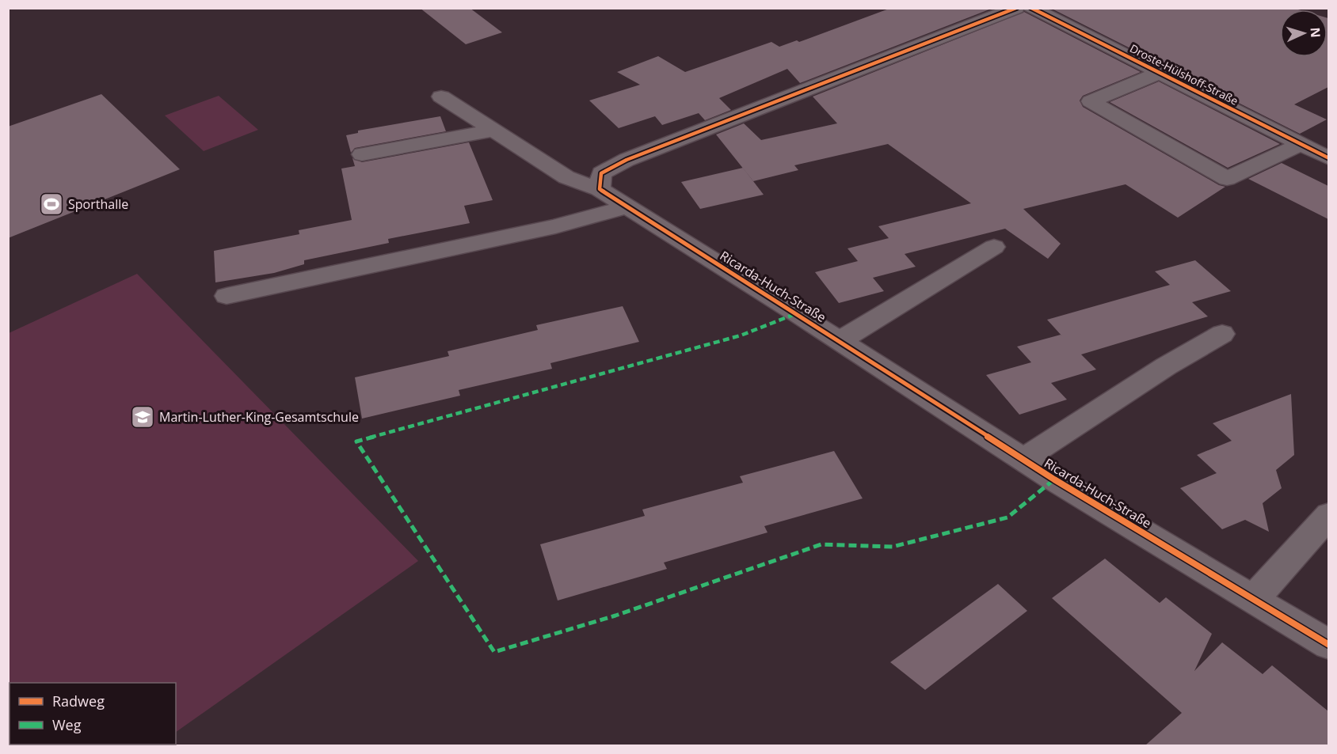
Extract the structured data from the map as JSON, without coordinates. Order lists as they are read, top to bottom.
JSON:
{
  "streets": {
    "street": ["Droste-Hülshoff-Straße", "Ricarda-Huch-Straße"]
  },
  "places": {
    "sports": ["Sporthalle"],
    "school or university": ["Martin-Luther-King-Gesamtschule"]
  },
  "legend": ["Radweg", "Weg"],
  "north": "right"
}
